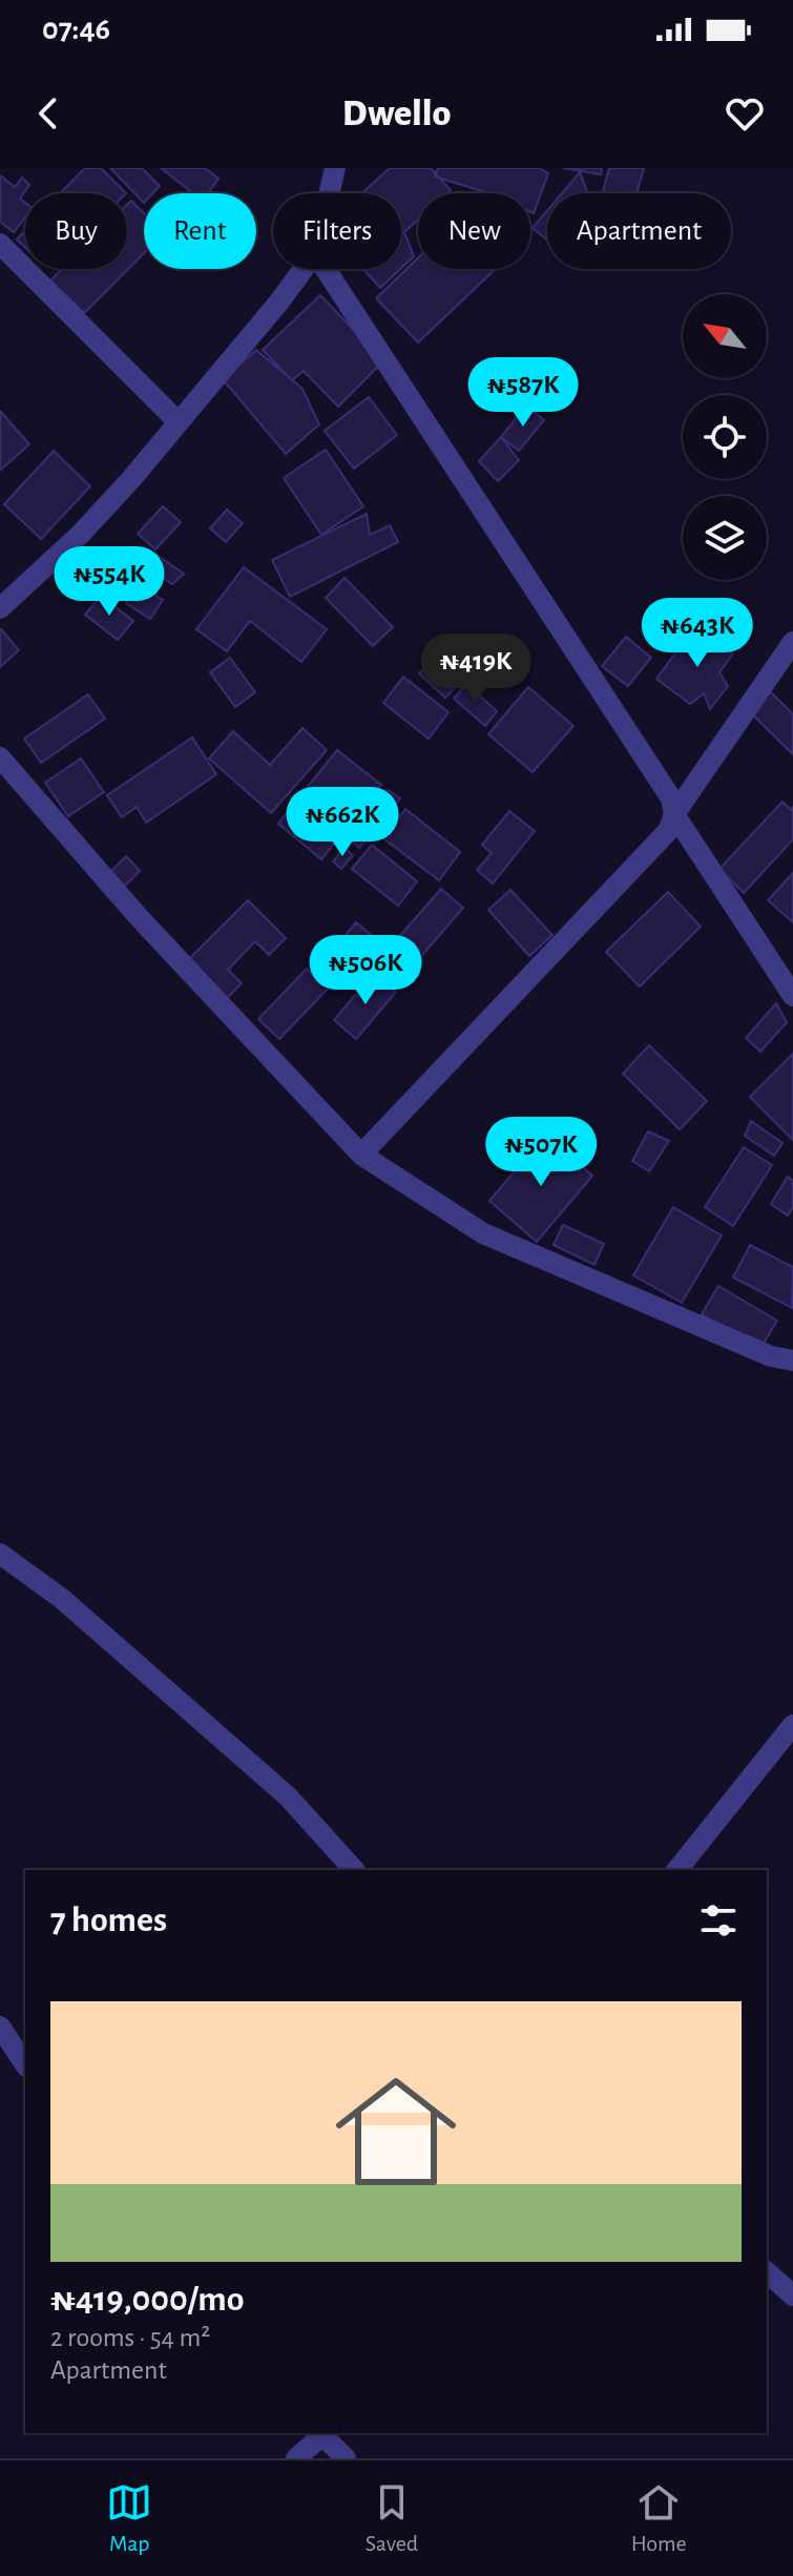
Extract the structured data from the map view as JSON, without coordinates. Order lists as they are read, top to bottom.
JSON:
{
  "north": "top left",
  "page": {
    "status": "07:46",
    "header": "Dwello",
    "chip": [
      "Buy",
      "Rent",
      "Filters",
      "New",
      "Apartment"
    ],
    "price": [
      "₦587K",
      "₦554K",
      "₦643K",
      "₦419K",
      "₦662K",
      "₦506K",
      "₦507K"
    ],
    "heading": "7 homes",
    "list": [
      {
        "name": "₦419,000/mo",
        "note": "2 rooms · 54 m² · Apartment"
      }
    ],
    "tabs": ["Map", "Saved", "Home"]
  }
}
